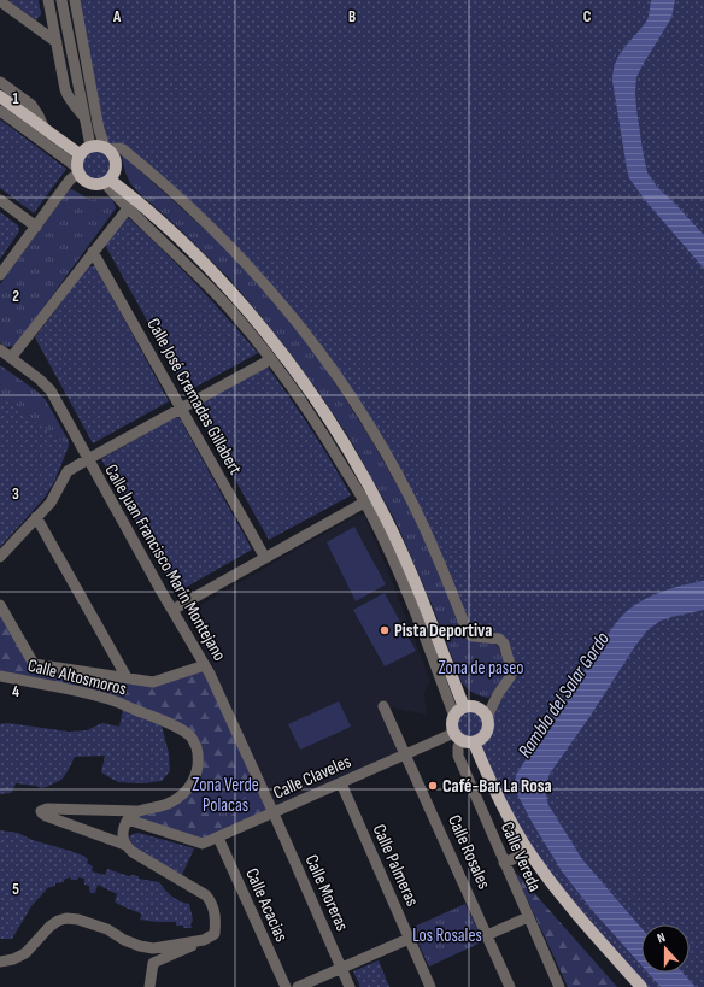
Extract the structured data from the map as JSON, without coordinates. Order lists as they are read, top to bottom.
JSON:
{
  "streets": {
    "street": [
      "Calle José Cremades Gillabert",
      "Calle Juan Francisco Marín Montejano",
      "Calle Altosmoros",
      "Calle Claveles",
      "Calle Rosales",
      "Calle Vereda",
      "Calle Palmeras",
      "Calle Moreras",
      "Calle Acacias"
    ]
  },
  "crossings": [
    ["Calle Juan Francisco Marín Montejano", "Calle Claveles"],
    ["Calle Juan Francisco Marín Montejano", "Calle Moreras"],
    ["Calle Altosmoros", "Calle Claveles"],
    ["Calle Claveles", "Calle Rosales"],
    ["Calle Claveles", "Calle Vereda"],
    ["Calle Claveles", "Calle Palmeras"],
    ["Calle Claveles", "Calle Moreras"],
    ["Calle Claveles", "Calle Acacias"]
  ],
  "water": ["Rambla del Salar Gordo"],
  "parks": ["Zona de paseo", "Zona Verde Polacas", "Los Rosales"],
  "places": ["Pista Deportiva", "Café-Bar La Rosa"],
  "north": "top",
  "grid": {
    "columns": ["A", "B", "C"],
    "rows": [
      "1",
      "2",
      "3",
      "4",
      "5"
    ]
  }
}
